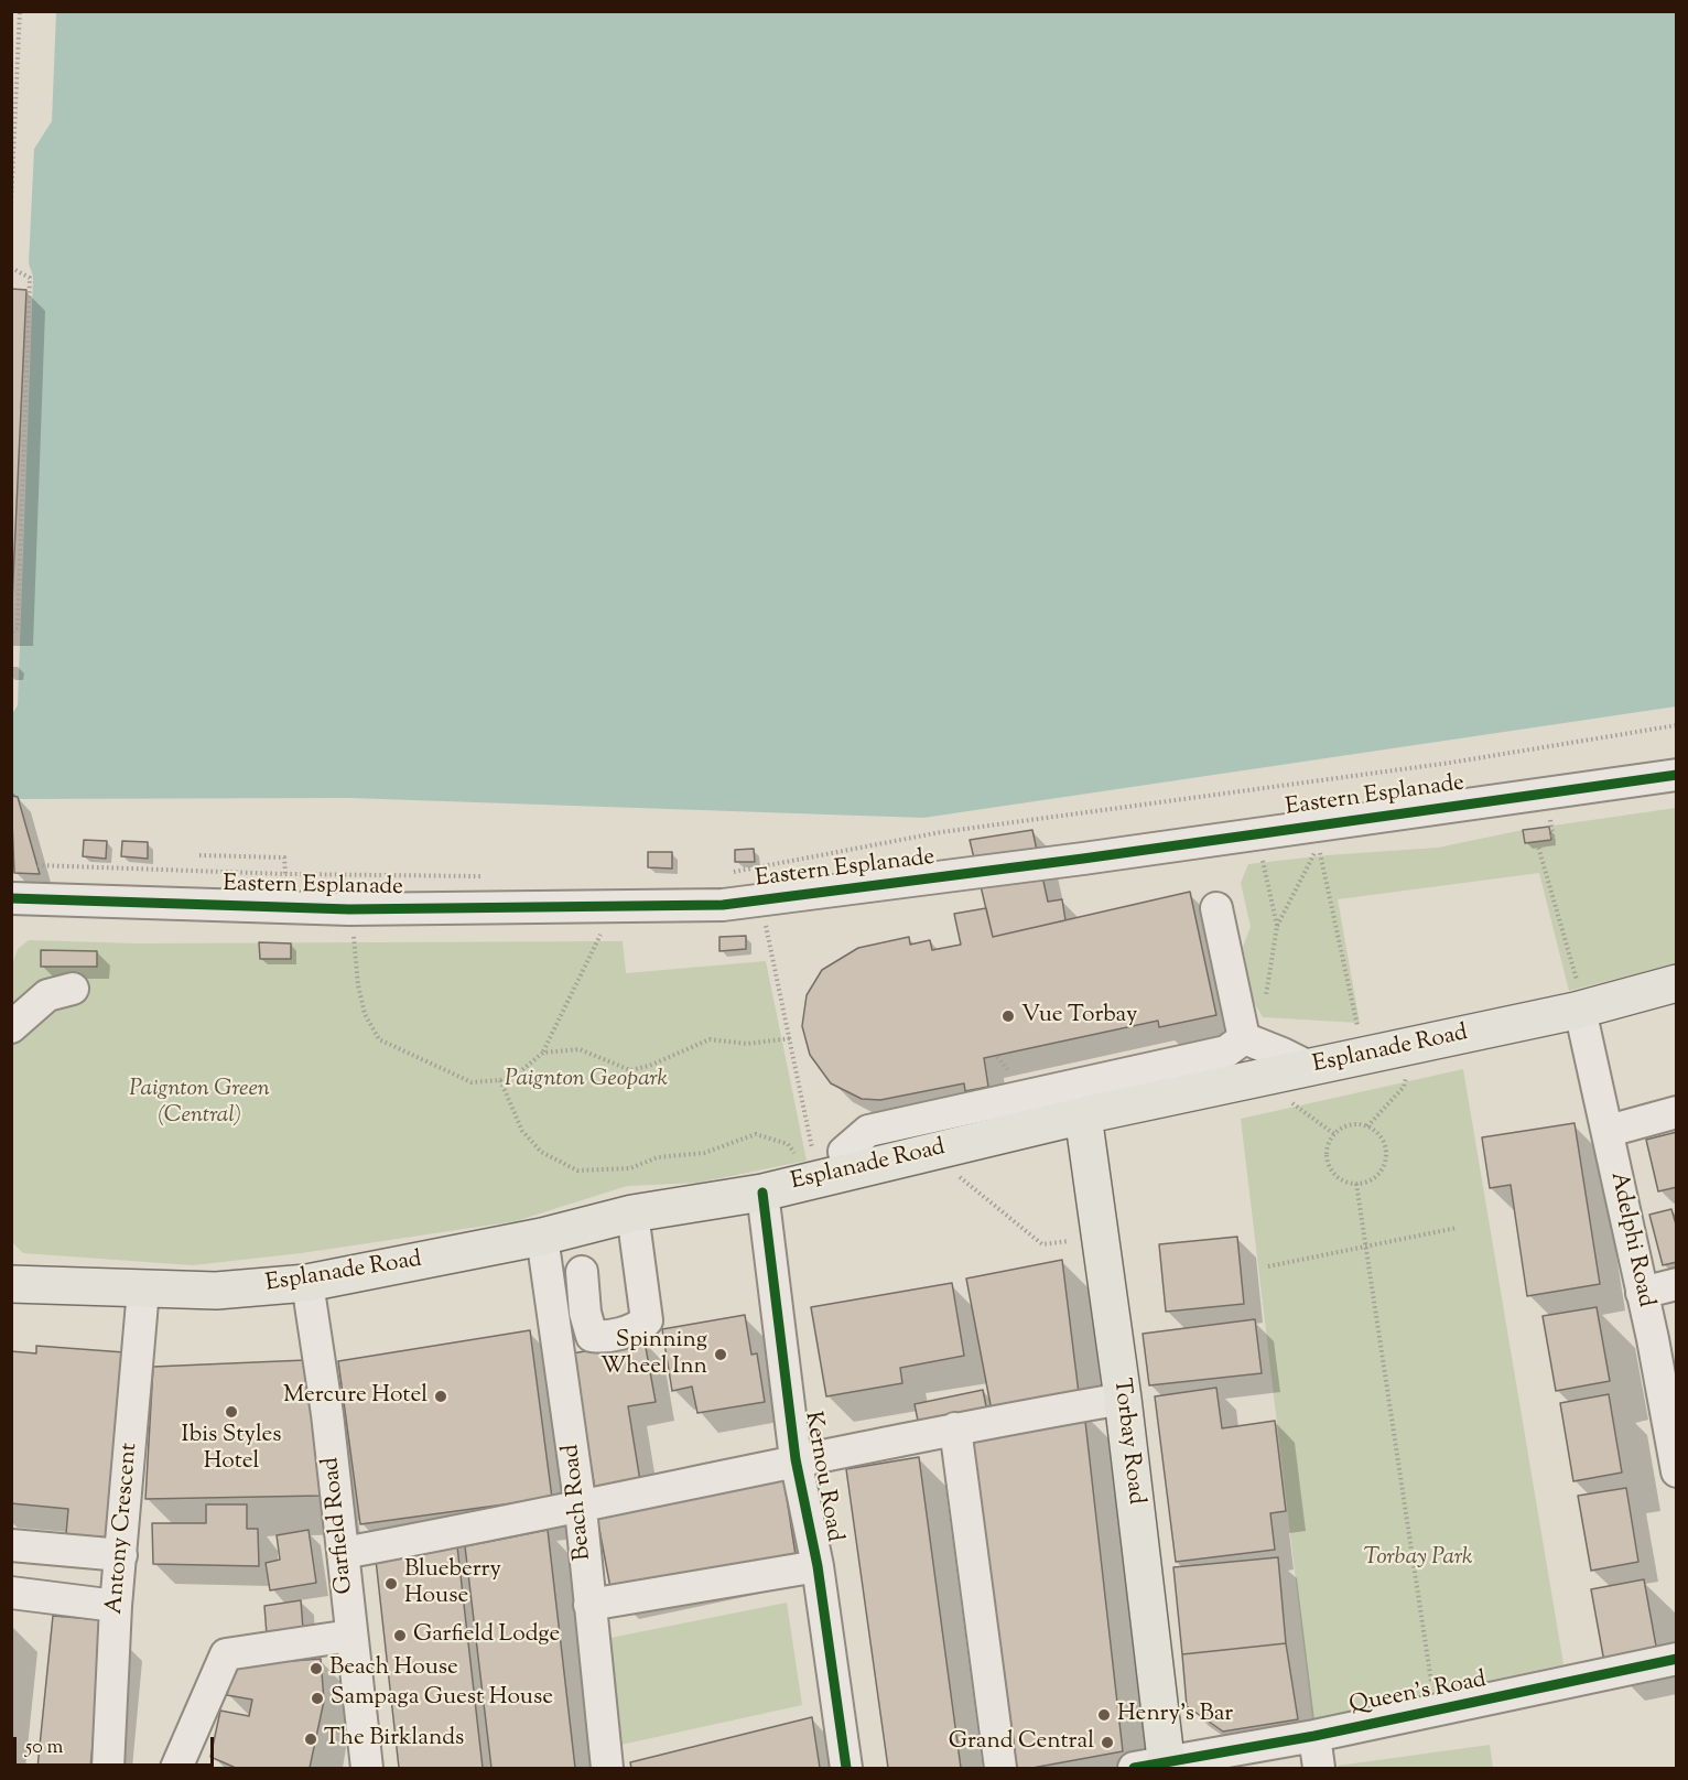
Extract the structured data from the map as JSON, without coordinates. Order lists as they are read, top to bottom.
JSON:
{
  "streets": {
    "main road": ["Esplanade Road", "Torbay Road"],
    "street": [
      "Eastern Esplanade",
      "Adelphi Road",
      "Kernou Road",
      "Beach Road",
      "Garfield Road",
      "Antony Crescent",
      "Queen's Road"
    ]
  },
  "crossings": [
    ["Esplanade Road", "Adelphi Road"],
    ["Esplanade Road", "Torbay Road"],
    ["Esplanade Road", "Kernou Road"],
    ["Esplanade Road", "Beach Road"],
    ["Esplanade Road", "Garfield Road"],
    ["Esplanade Road", "Antony Crescent"],
    ["Torbay Road", "Queen's Road"]
  ],
  "parks": ["Paignton Geopark", "Paignton Green (Central)", "Torbay Park"],
  "places": [
    "Vue Torbay",
    "Spinning Wheel Inn",
    "Mercure Hotel",
    "Ibis Styles Hotel",
    "Blueberry House",
    "Garfield Lodge",
    "Beach House",
    "Sampaga Guest House",
    "Henry's Bar",
    "The Birklands",
    "Grand Central"
  ],
  "scale_bar": "50 m"
}
